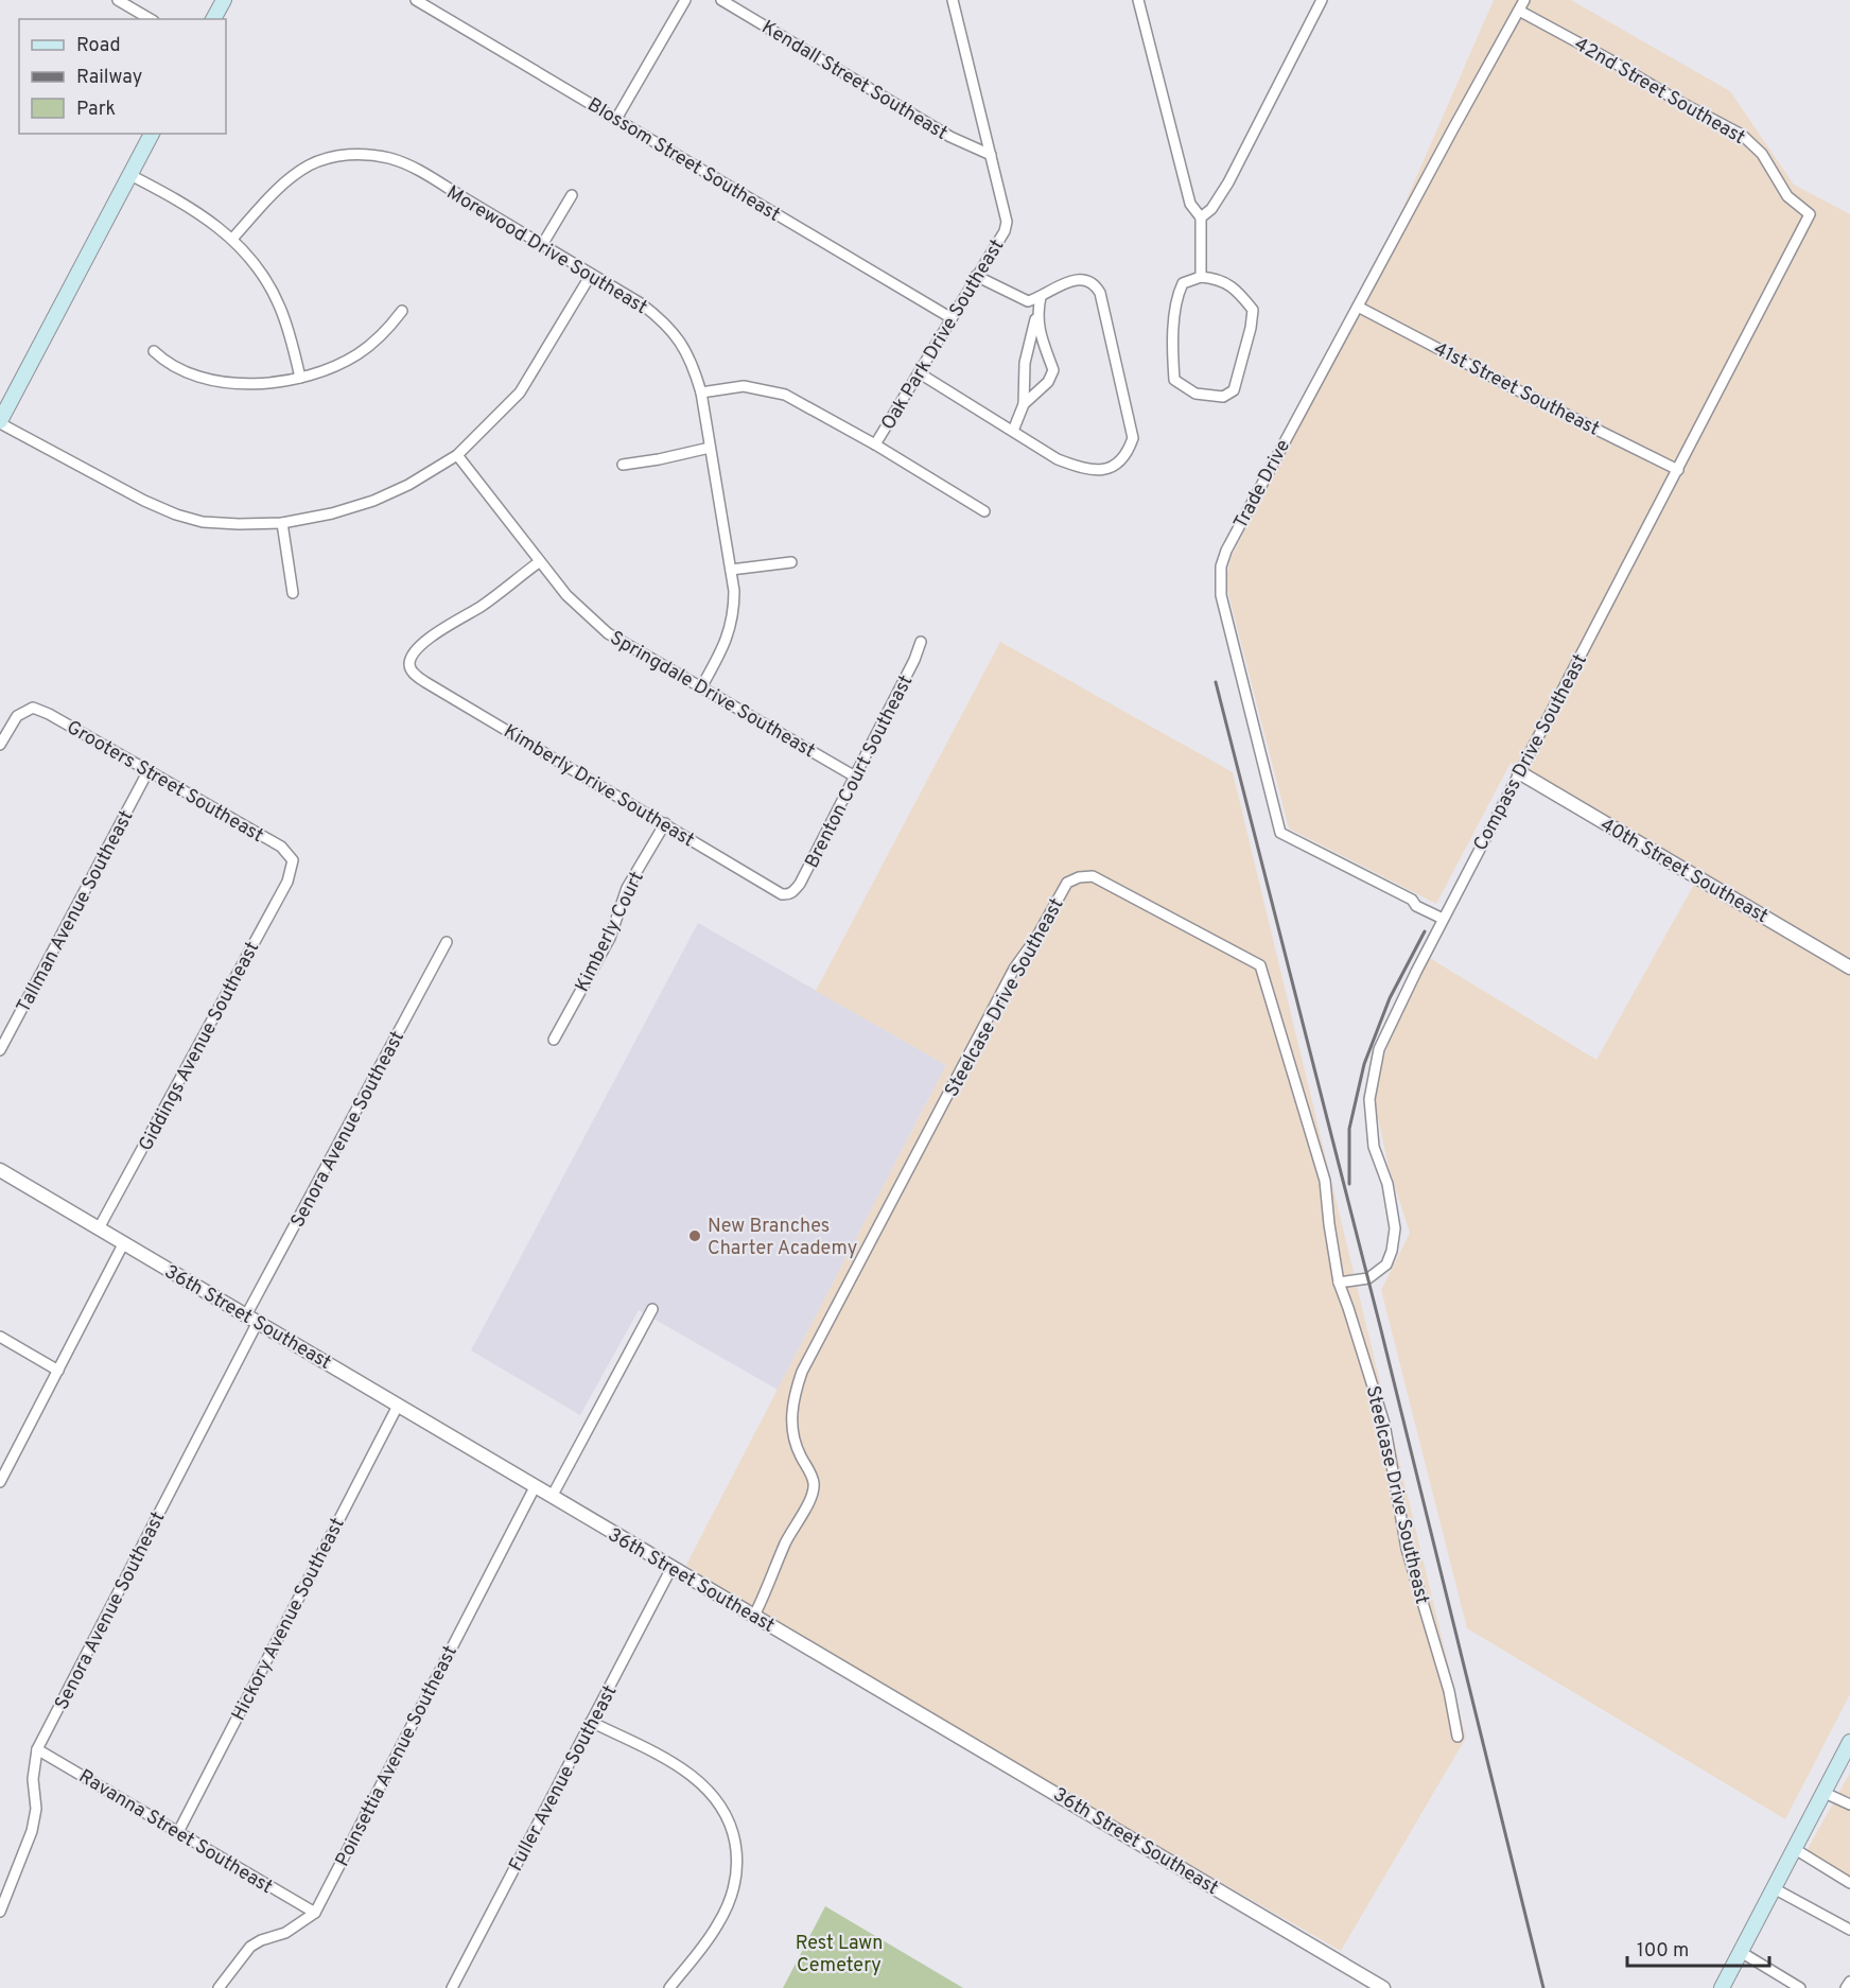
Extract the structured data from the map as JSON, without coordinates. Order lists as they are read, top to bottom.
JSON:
{
  "streets": {
    "street": [
      "Kendall Street Southeast",
      "42nd Street Southeast",
      "Blossom Street Southeast",
      "Morewood Drive Southeast",
      "Oak Park Drive Southeast",
      "41st Street Southeast",
      "Trade Drive",
      "Springdale Drive Southeast",
      "Compass Drive Southeast",
      "Brenton Court Southeast",
      "Grooters Street Southeast",
      "Kimberly Drive Southeast",
      "40th Street Southeast",
      "Tallman Avenue Southeast",
      "Kimberly Court",
      "Steelcase Drive Southeast",
      "Giddings Avenue Southeast",
      "Senora Avenue Southeast",
      "36th Street Southeast",
      "Hickory Avenue Southeast",
      "Poinsettia Avenue Southeast",
      "Fuller Avenue Southeast",
      "Ravanna Street Southeast"
    ]
  },
  "crossings": [
    ["Kendall Street Southeast", "Oak Park Drive Southeast"],
    ["42nd Street Southeast", "Trade Drive"],
    ["42nd Street Southeast", "Compass Drive Southeast"],
    ["Blossom Street Southeast", "Oak Park Drive Southeast"],
    ["Morewood Drive Southeast", "Springdale Drive Southeast"],
    ["41st Street Southeast", "Trade Drive"],
    ["41st Street Southeast", "Compass Drive Southeast"],
    ["Trade Drive", "Compass Drive Southeast"],
    ["Springdale Drive Southeast", "Brenton Court Southeast"],
    ["Springdale Drive Southeast", "Kimberly Drive Southeast"],
    ["Compass Drive Southeast", "40th Street Southeast"],
    ["Compass Drive Southeast", "Steelcase Drive Southeast"],
    ["Brenton Court Southeast", "Kimberly Drive Southeast"],
    ["Grooters Street Southeast", "Tallman Avenue Southeast"],
    ["Grooters Street Southeast", "Giddings Avenue Southeast"],
    ["Kimberly Drive Southeast", "Kimberly Court"],
    ["Steelcase Drive Southeast", "36th Street Southeast"],
    ["Giddings Avenue Southeast", "36th Street Southeast"],
    ["Senora Avenue Southeast", "36th Street Southeast"],
    ["Senora Avenue Southeast", "Ravanna Street Southeast"],
    ["36th Street Southeast", "Hickory Avenue Southeast"],
    ["36th Street Southeast", "Poinsettia Avenue Southeast"],
    ["36th Street Southeast", "Fuller Avenue Southeast"],
    ["Hickory Avenue Southeast", "Ravanna Street Southeast"],
    ["Poinsettia Avenue Southeast", "Ravanna Street Southeast"]
  ],
  "parks": ["Rest Lawn Cemetery"],
  "places": ["New Branches Charter Academy"],
  "legend": ["Road", "Railway", "Park"],
  "scale_bar": "100 m"
}
